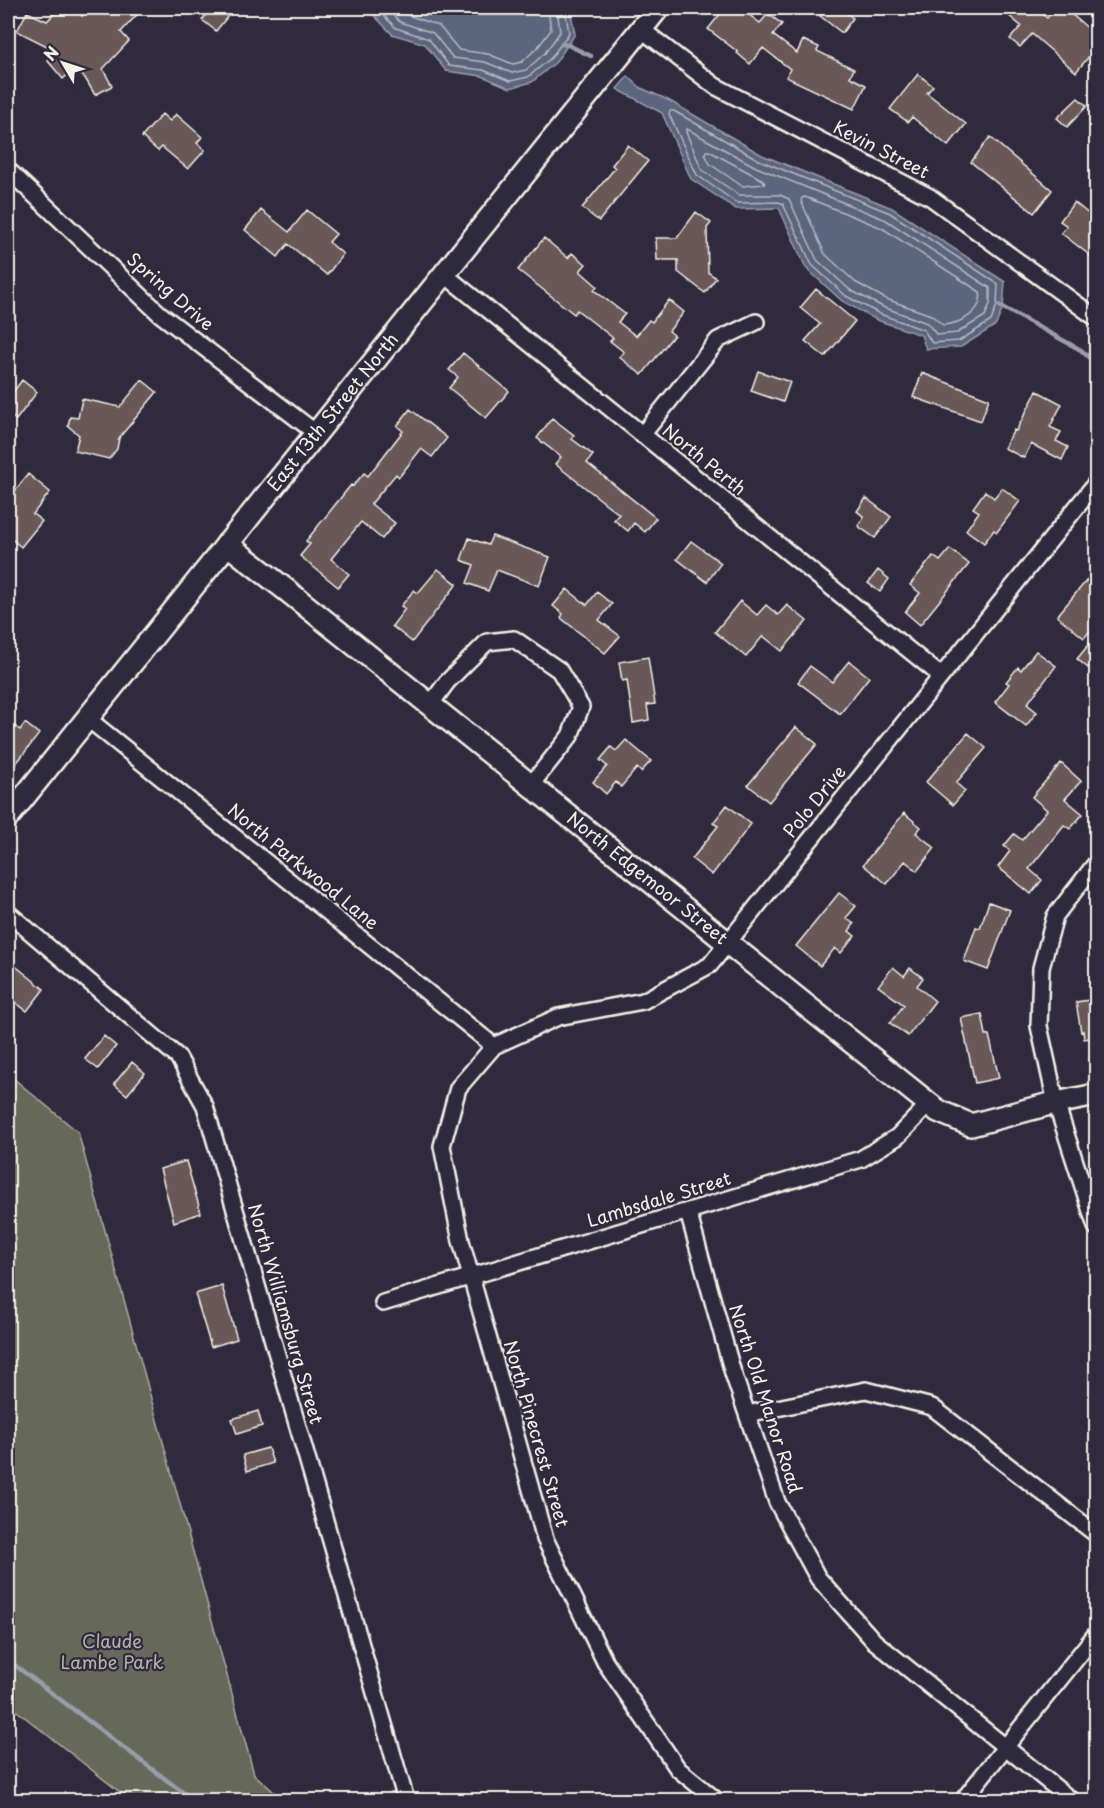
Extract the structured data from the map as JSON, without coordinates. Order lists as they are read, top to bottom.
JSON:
{
  "streets": {
    "street": [
      "Kevin Street",
      "Spring Drive",
      "East 13th Street North",
      "North Perth",
      "Polo Drive",
      "North Parkwood Lane",
      "North Edgemoor Street",
      "Lambsdale Street",
      "North Williamsburg Street",
      "North Old Manor Road",
      "North Pinecrest Street"
    ]
  },
  "crossings": [
    ["Kevin Street", "East 13th Street North"],
    ["Spring Drive", "East 13th Street North"],
    ["East 13th Street North", "North Perth"],
    ["East 13th Street North", "North Parkwood Lane"],
    ["East 13th Street North", "North Edgemoor Street"],
    ["North Perth", "Polo Drive"],
    ["Polo Drive", "North Parkwood Lane"],
    ["Polo Drive", "North Edgemoor Street"],
    ["Polo Drive", "North Pinecrest Street"],
    ["North Parkwood Lane", "North Pinecrest Street"],
    ["North Edgemoor Street", "Lambsdale Street"],
    ["Lambsdale Street", "North Old Manor Road"],
    ["Lambsdale Street", "North Pinecrest Street"]
  ],
  "parks": ["Claude Lambe Park"],
  "north": "top left"
}
